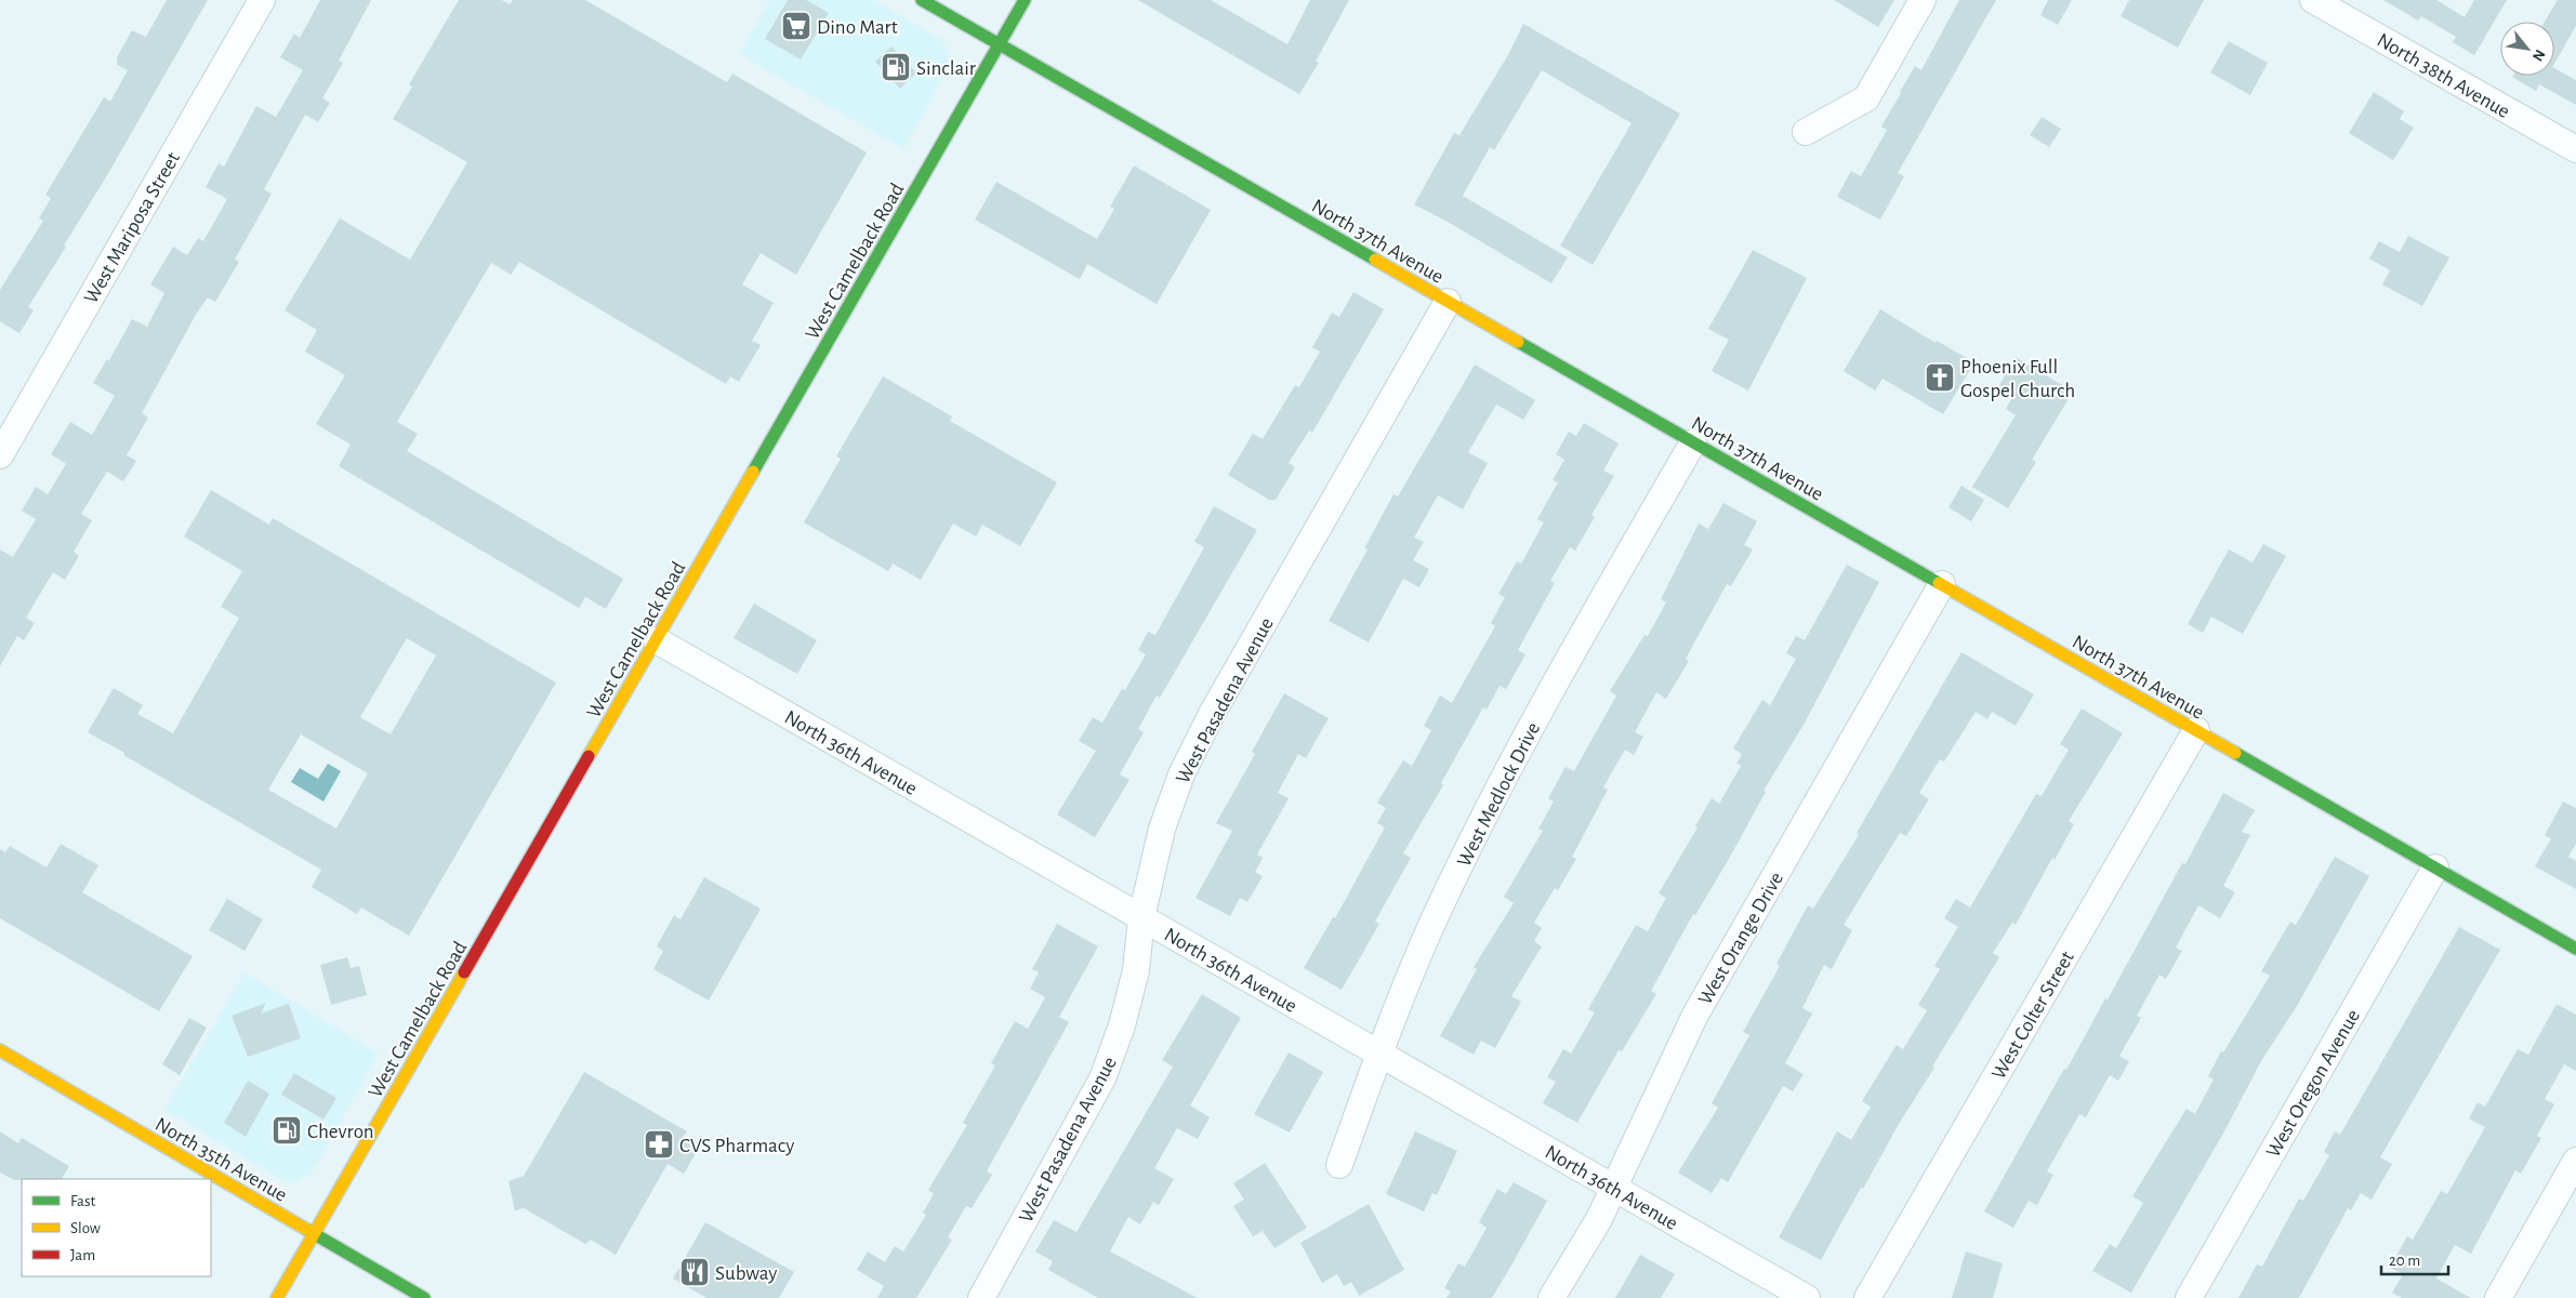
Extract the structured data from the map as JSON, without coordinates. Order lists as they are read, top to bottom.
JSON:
{
  "streets": {
    "main road": ["North 37th Avenue", "West Camelback Road", "North 35th Avenue"],
    "street": [
      "North 38th Avenue",
      "West Mariposa Street",
      "West Pasadena Avenue",
      "North 36th Avenue",
      "West Medlock Drive",
      "West Orange Drive",
      "West Colter Street",
      "West Oregon Avenue"
    ]
  },
  "crossings": [
    ["North 37th Avenue", "West Camelback Road"],
    ["North 37th Avenue", "West Pasadena Avenue"],
    ["North 37th Avenue", "West Medlock Drive"],
    ["North 37th Avenue", "West Orange Drive"],
    ["North 37th Avenue", "West Colter Street"],
    ["North 37th Avenue", "West Oregon Avenue"],
    ["West Camelback Road", "North 36th Avenue"],
    ["West Camelback Road", "North 35th Avenue"],
    ["West Pasadena Avenue", "North 36th Avenue"],
    ["North 36th Avenue", "West Medlock Drive"],
    ["North 36th Avenue", "West Orange Drive"]
  ],
  "places": {
    "supermarket": ["Dino Mart"],
    "fuel station": ["Sinclair", "Chevron"],
    "church": ["Phoenix Full Gospel Church"],
    "pharmacy": ["CVS Pharmacy"],
    "restaurant": ["Subway"]
  },
  "legend": ["Fast", "Slow", "Jam"],
  "scale_bar": "20 m",
  "north": "bottom right"
}
